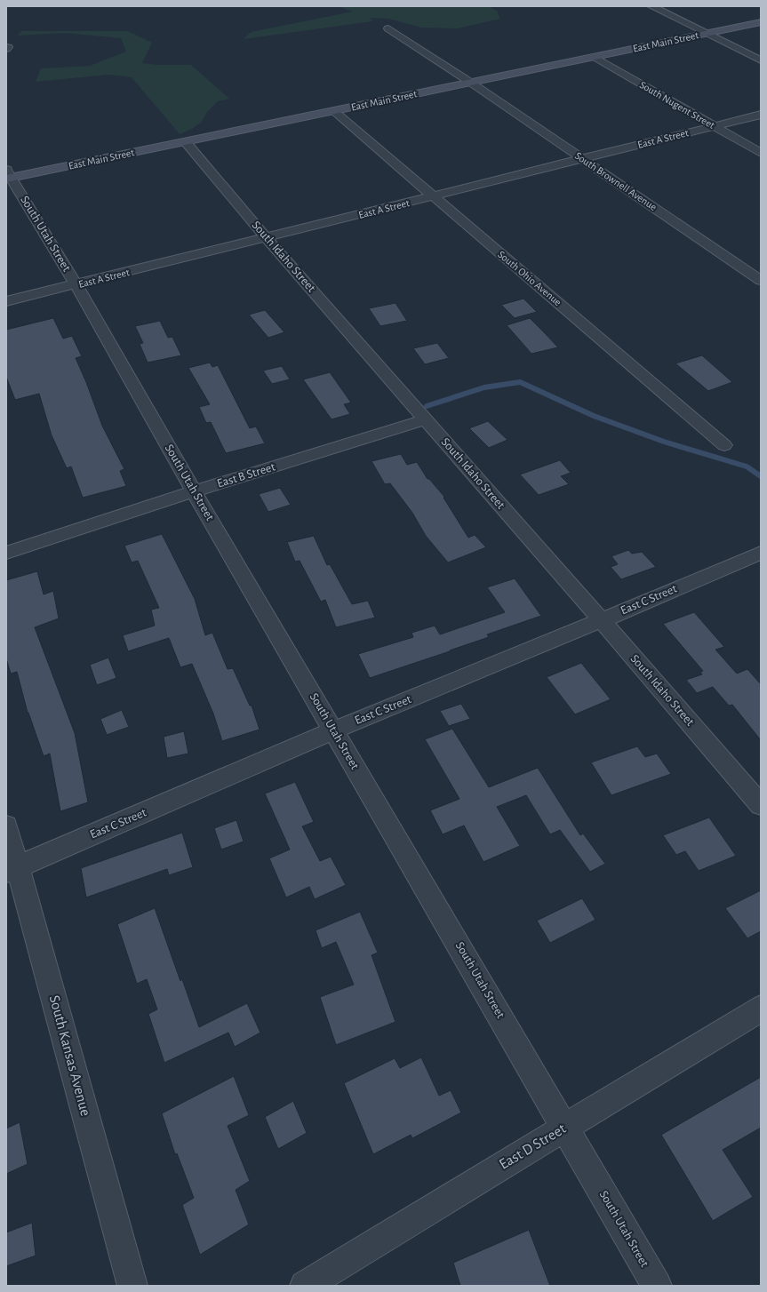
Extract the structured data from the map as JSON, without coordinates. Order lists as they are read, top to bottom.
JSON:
{
  "streets": {
    "street": [
      "East Main Street",
      "South Nugent Street",
      "East A Street",
      "South Brownell Avenue",
      "South Utah Street",
      "South Idaho Street",
      "South Ohio Avenue",
      "East B Street",
      "East C Street",
      "South Kansas Avenue",
      "East D Street"
    ]
  },
  "crossings": [
    ["East Main Street", "South Nugent Street"],
    ["East Main Street", "South Brownell Avenue"],
    ["East Main Street", "South Utah Street"],
    ["East Main Street", "South Idaho Street"],
    ["East Main Street", "South Ohio Avenue"],
    ["South Nugent Street", "East A Street"],
    ["East A Street", "South Brownell Avenue"],
    ["East A Street", "South Utah Street"],
    ["East A Street", "South Idaho Street"],
    ["East A Street", "South Ohio Avenue"],
    ["South Utah Street", "East B Street"],
    ["South Utah Street", "East C Street"],
    ["South Utah Street", "East D Street"],
    ["South Idaho Street", "East B Street"],
    ["South Idaho Street", "East C Street"],
    ["East C Street", "South Kansas Avenue"]
  ]
}
